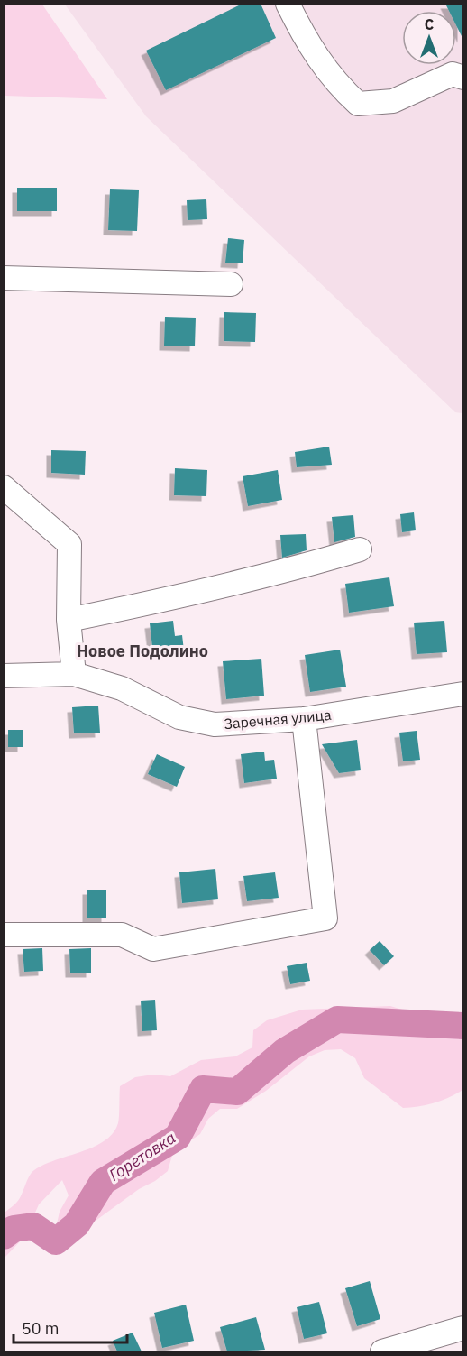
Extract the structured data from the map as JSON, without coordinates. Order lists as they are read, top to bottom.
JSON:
{
  "streets": {
    "street": ["Заречная улица"]
  },
  "districts": ["Новое Подолино"],
  "water": ["Горетовка"],
  "scale_bar": "50 m",
  "north": "top"
}
